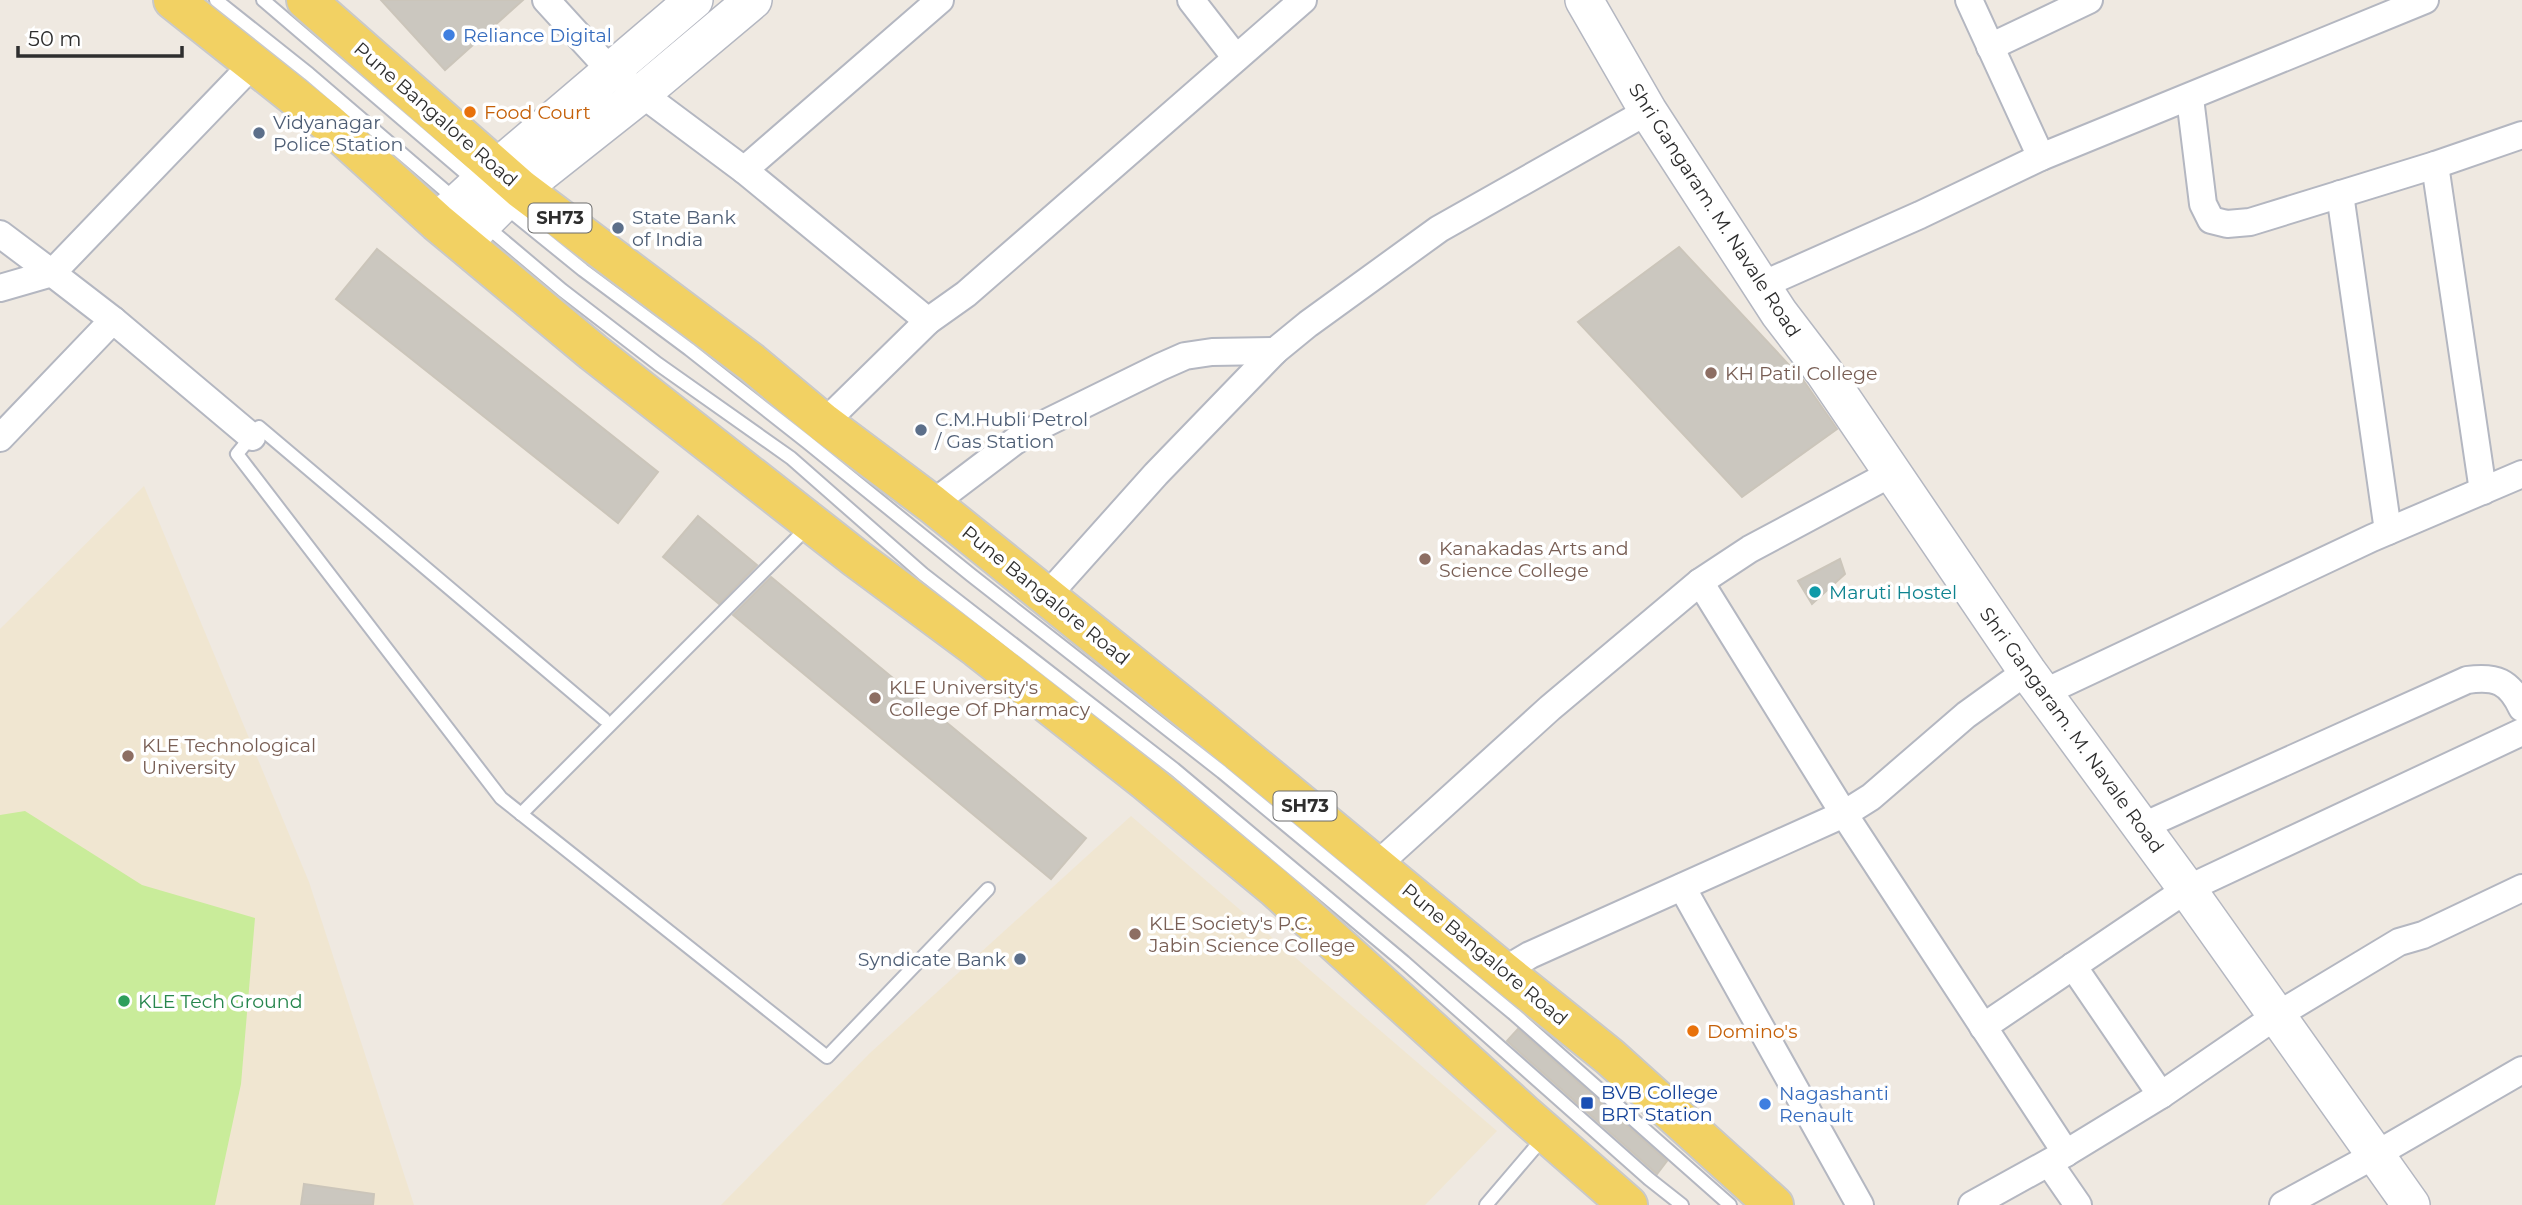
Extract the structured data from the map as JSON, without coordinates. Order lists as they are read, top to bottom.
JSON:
{
  "streets": {
    "main road": ["Pune Bangalore Road", "Shri Gangaram. M. Navale Road", "SH73"]
  },
  "places": {
    "other": [
      "Reliance Digital",
      "Food Court",
      "Vidyanagar Police Station",
      "State Bank of India",
      "KH Patil College",
      "C.M.Hubli Petrol / Gas Station",
      "Kanakadas Arts and Science College",
      "Maruti Hostel",
      "KLE University's College Of Pharmacy",
      "KLE Technological University",
      "KLE Society's P.C. Jabin Science College",
      "Syndicate Bank",
      "KLE Tech Ground",
      "Domino's",
      "Nagashanti Renault"
    ],
    "transit": ["BVB College BRT Station"]
  },
  "scale_bar": "50 m"
}
